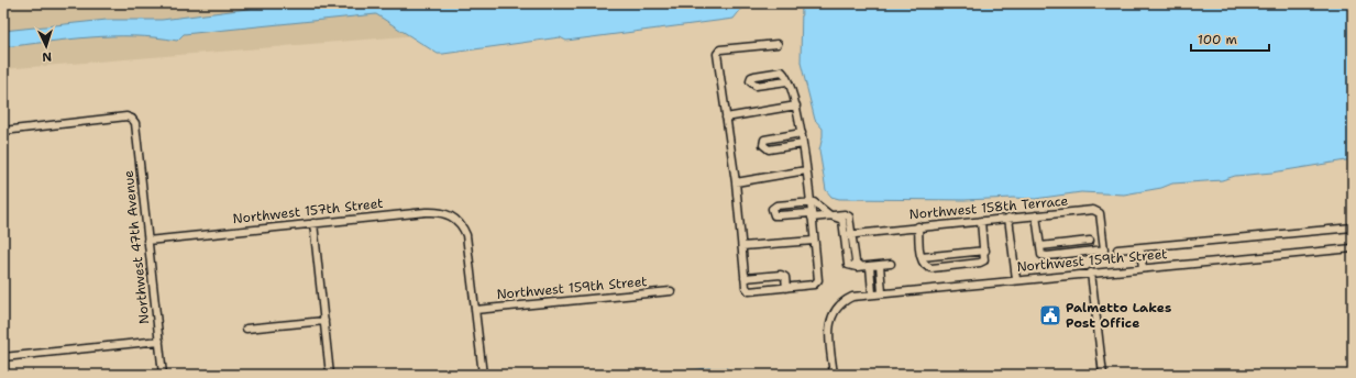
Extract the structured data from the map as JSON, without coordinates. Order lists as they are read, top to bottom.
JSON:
{
  "streets": {
    "street": [
      "Northwest 158th Terrace",
      "Northwest 157th Street",
      "Northwest 47th Avenue",
      "Northwest 159th Street"
    ]
  },
  "crossings": [
    ["Northwest 157th Street", "Northwest 47th Avenue"],
    ["Northwest 157th Street", "Northwest 159th Street"]
  ],
  "places": {
    "public building": ["Palmetto Lakes Post Office"]
  },
  "scale_bar": "100 m",
  "north": "bottom"
}
